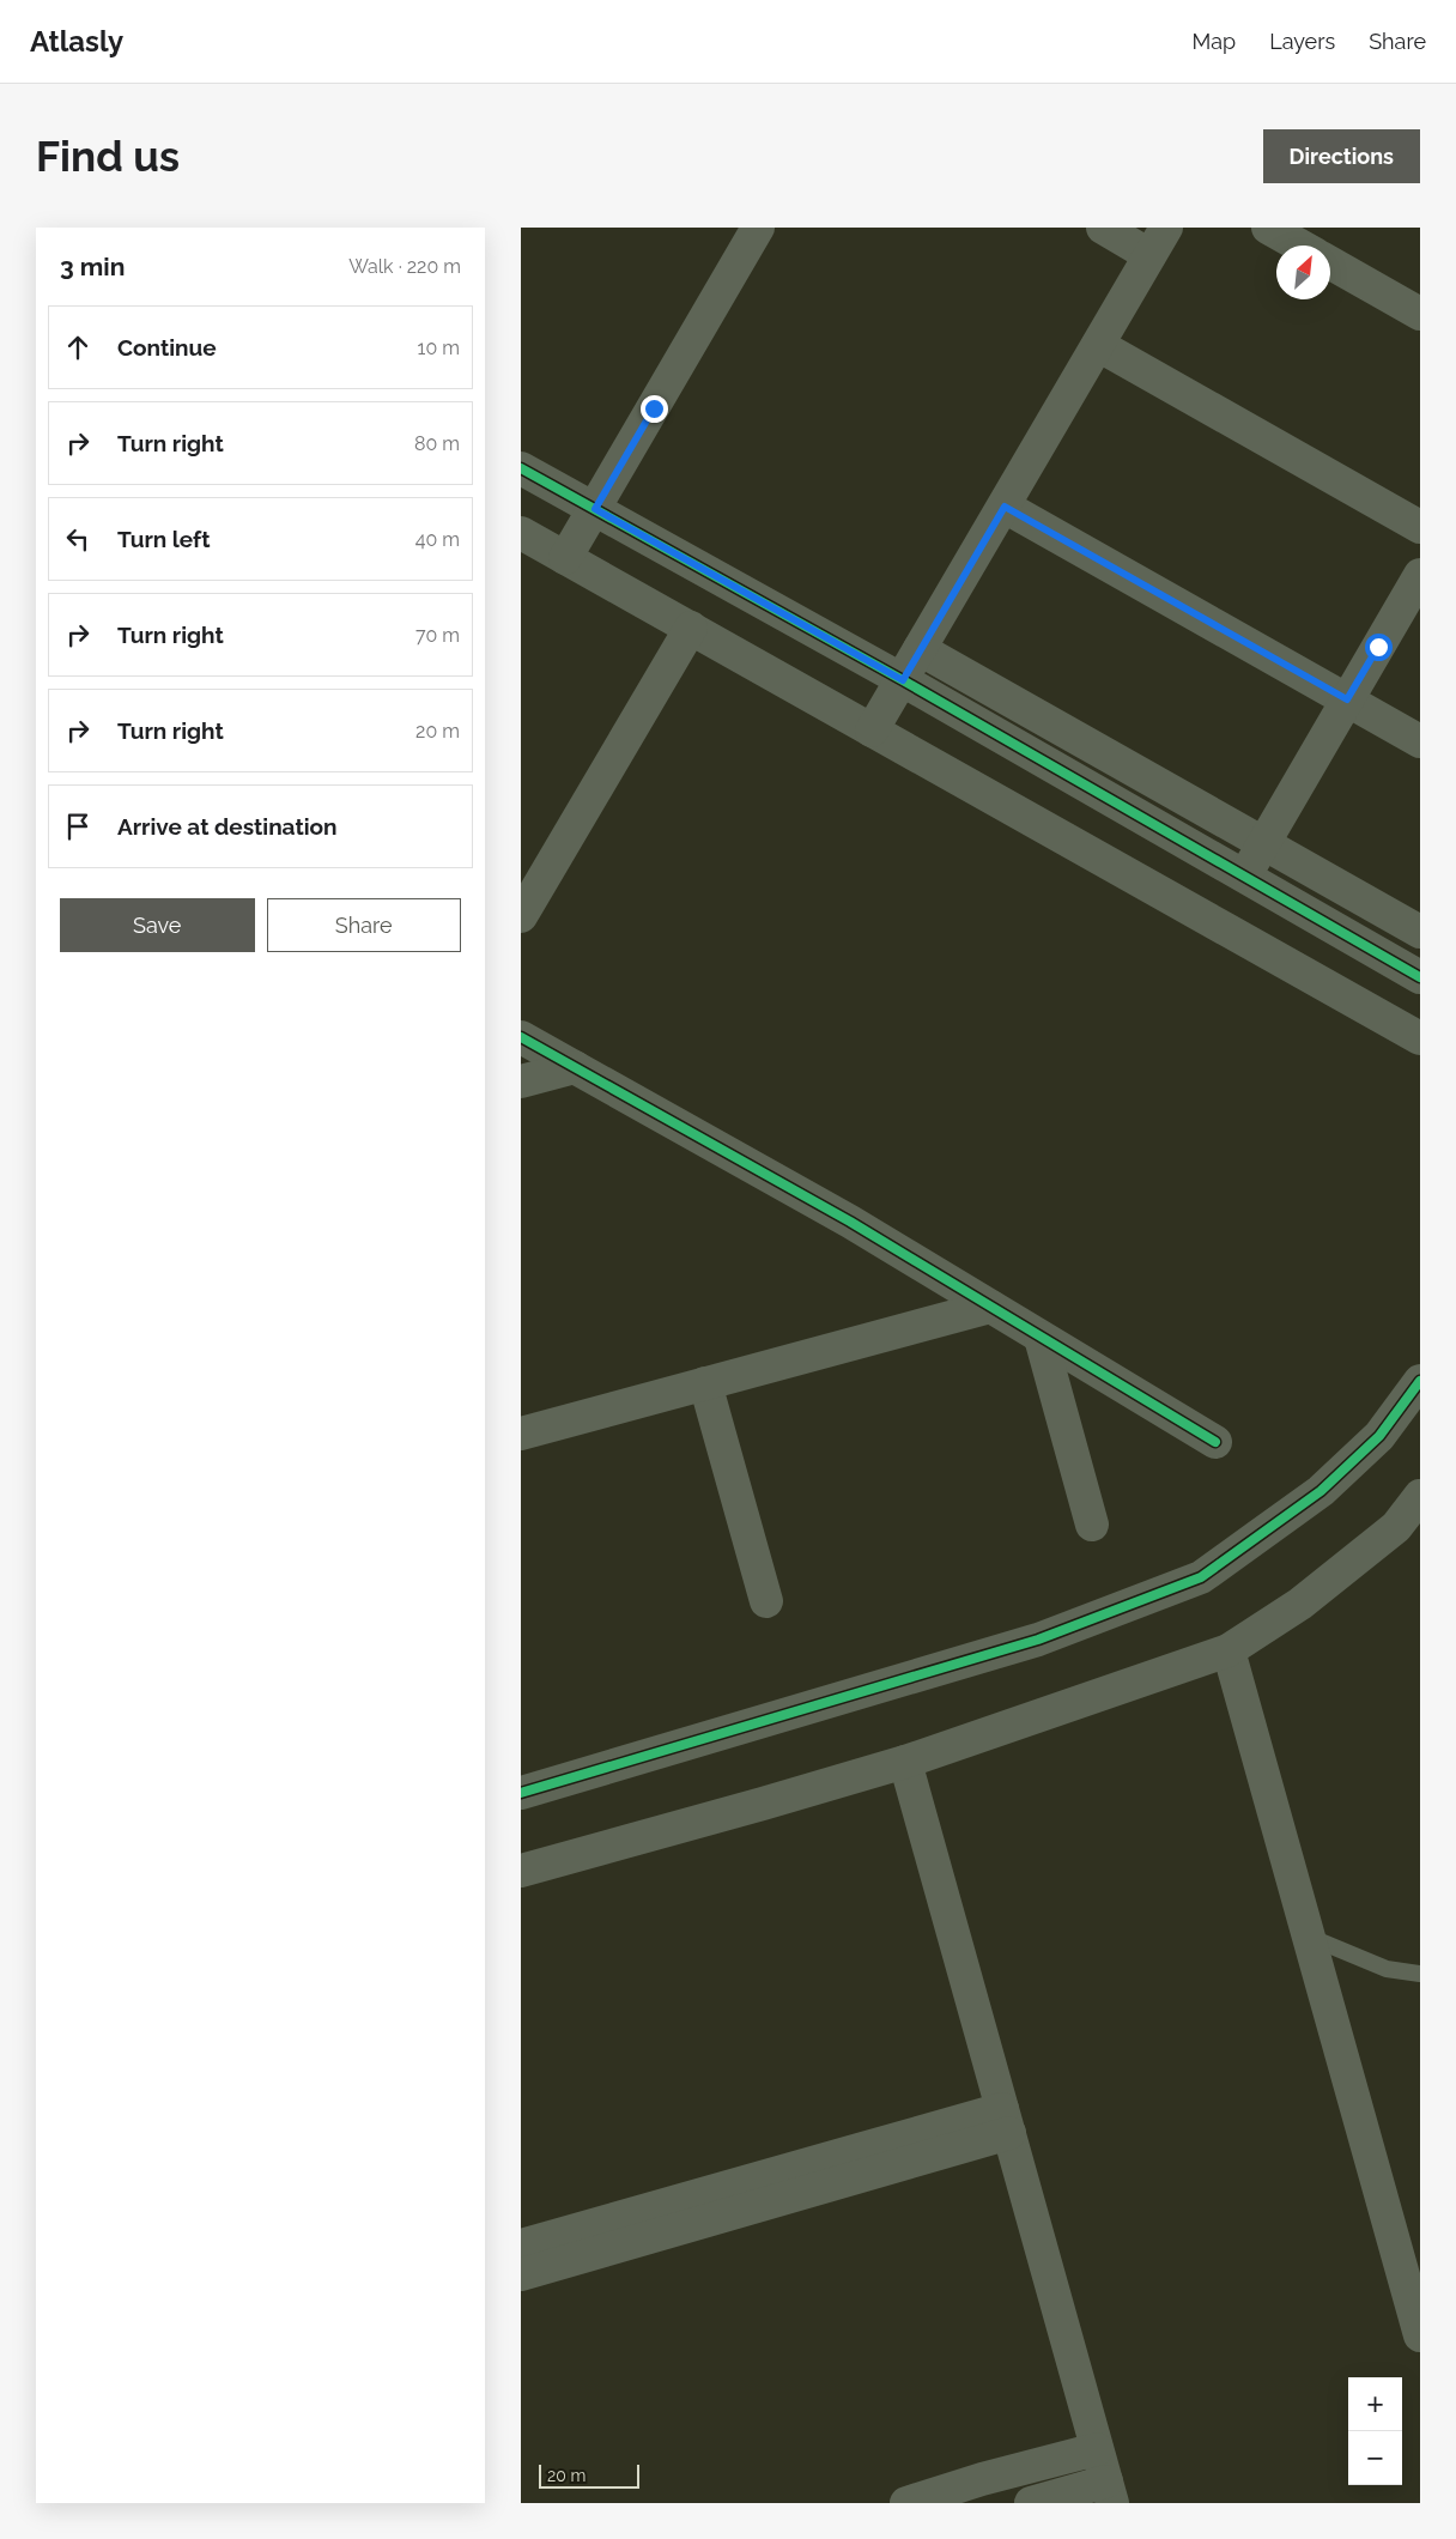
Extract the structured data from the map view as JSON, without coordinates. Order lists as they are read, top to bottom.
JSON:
{
  "scale_bar": "20 m",
  "north": "top right",
  "page": {
    "header": "Atlasly",
    "nav": ["Map", "Layers", "Share"],
    "buttons": [
      "Directions",
      ["Save", "Share"]
    ],
    "title": "Find us",
    "heading": ["3 min", "Walk · 220 m"],
    "list": [
      ["Continue", "10 m"],
      ["Turn right", "80 m"],
      ["Turn left", "40 m"],
      ["Turn right", "70 m"],
      ["Turn right", "20 m"],
      "Arrive at destination"
    ],
    "map_buttons": ["+", "−"],
    "scale": "20 m"
  }
}
